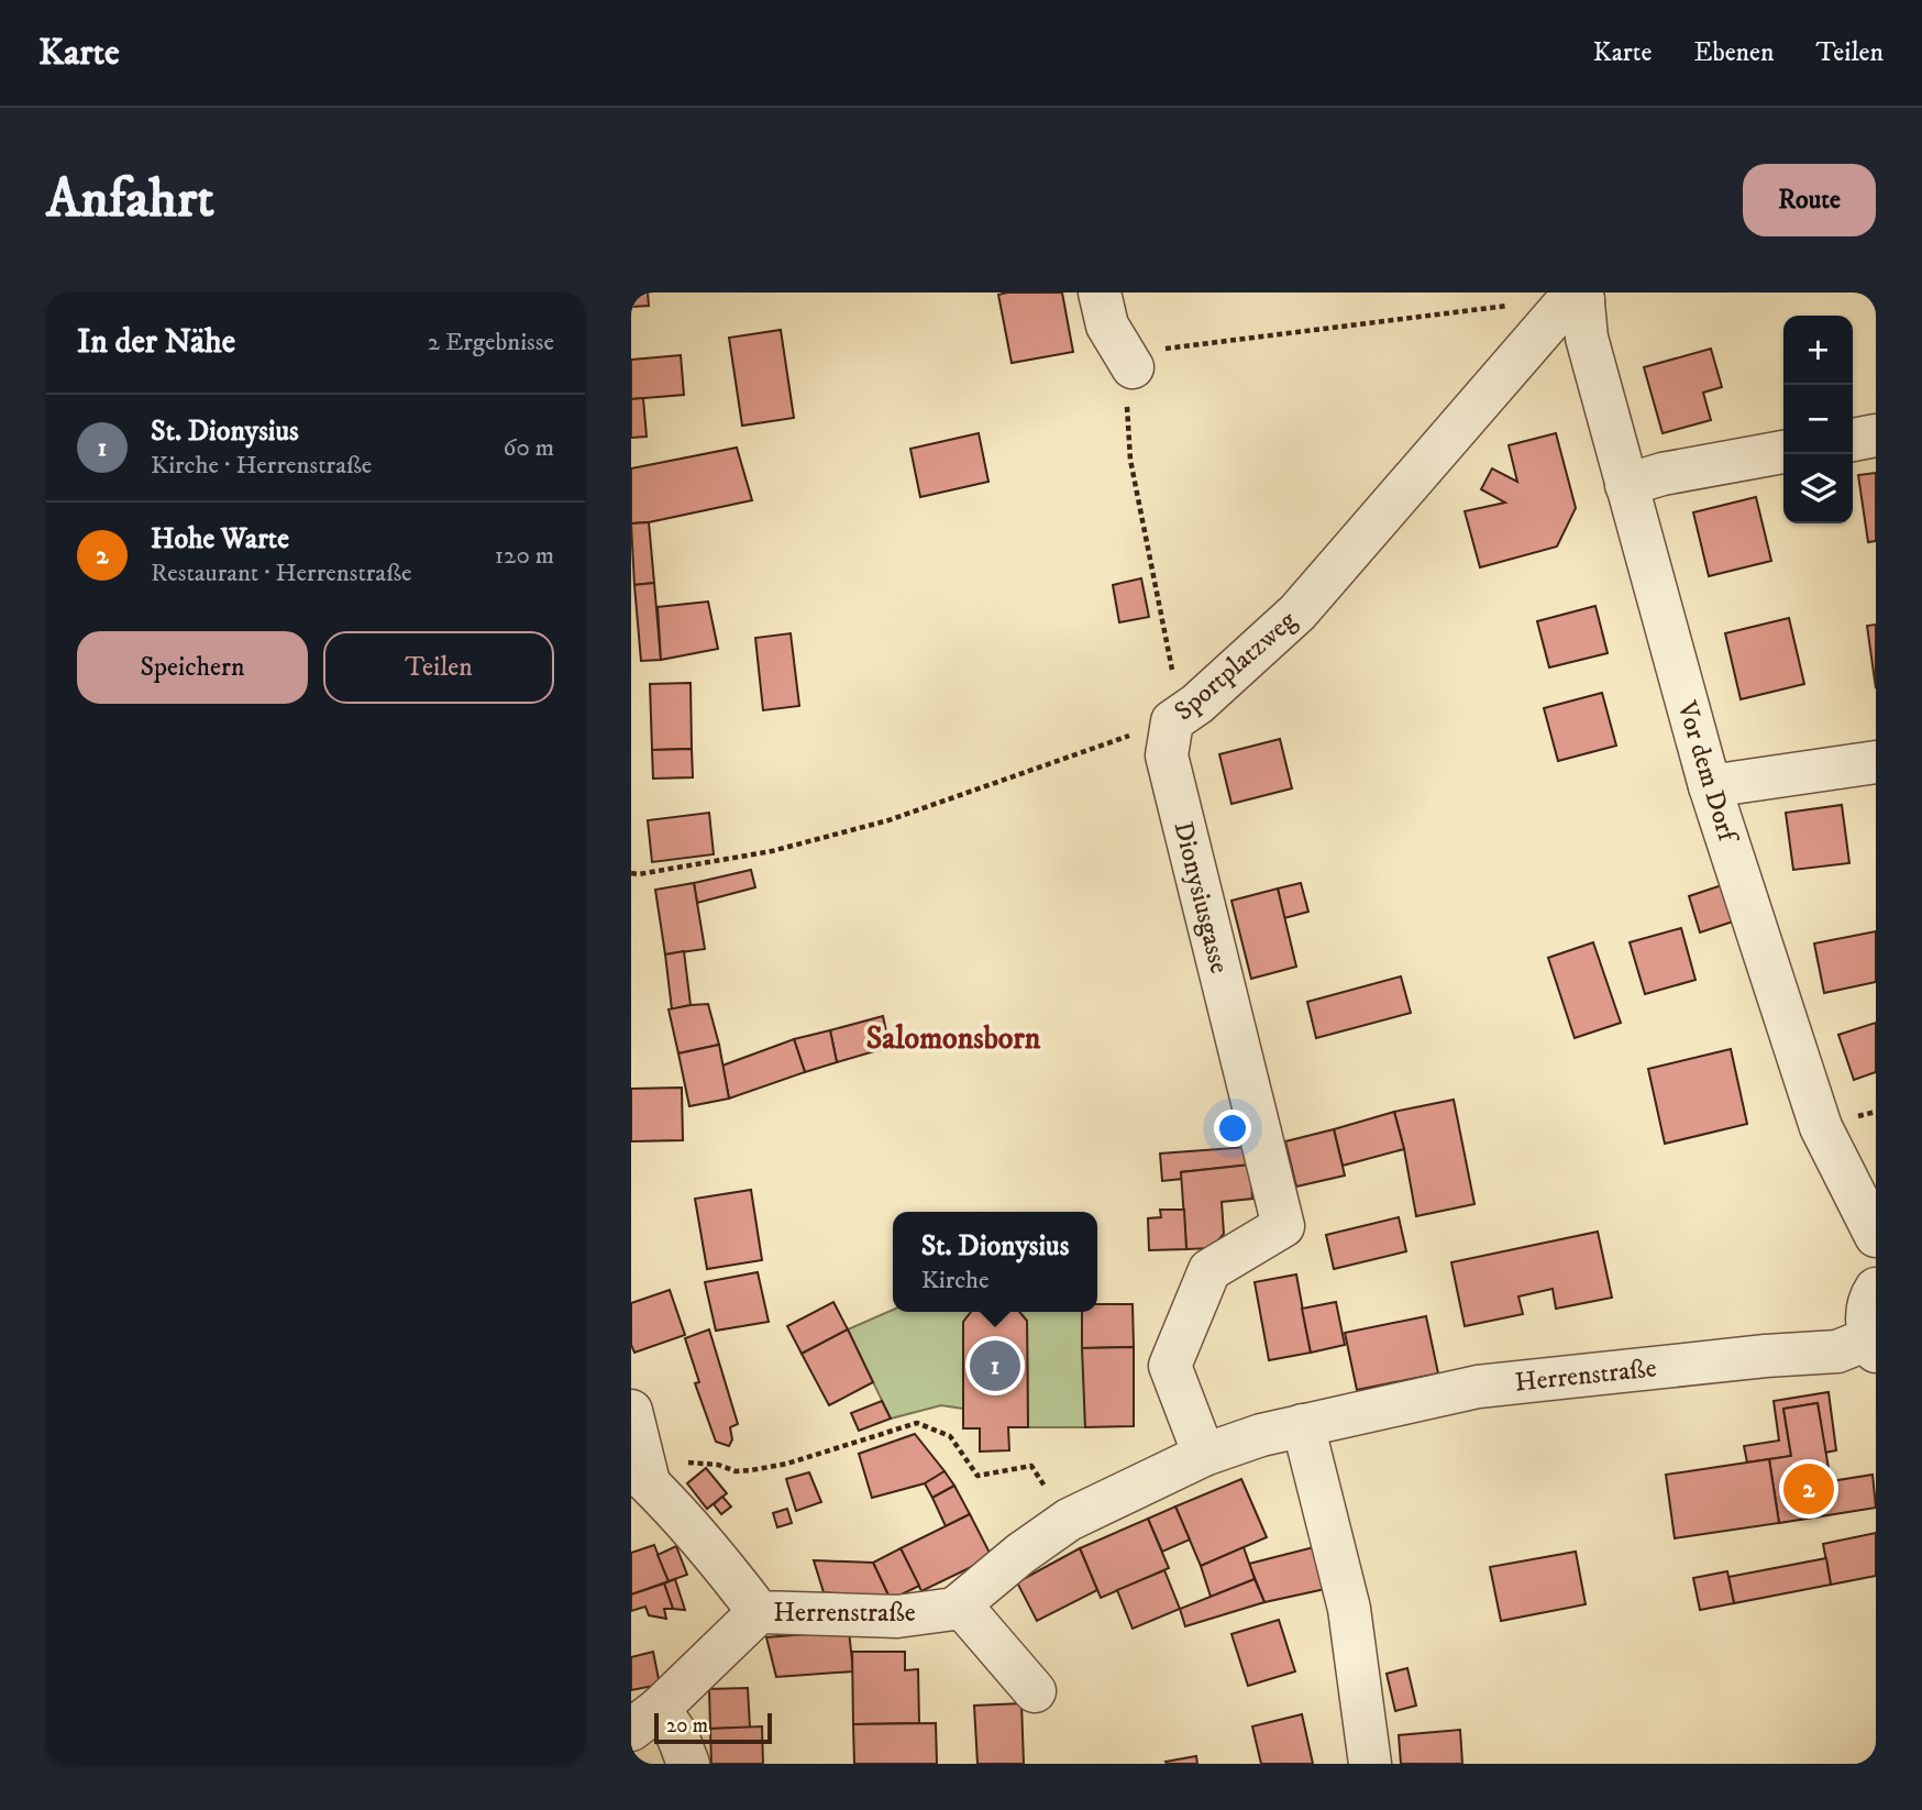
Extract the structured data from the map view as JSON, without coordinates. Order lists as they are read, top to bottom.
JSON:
{
  "streets": {
    "street": [
      "Sportplatzweg",
      "Vor dem Dorf",
      "Dionysiusgasse",
      "Herrenstraße"
    ]
  },
  "crossings": [
    ["Sportplatzweg", "Vor dem Dorf"],
    ["Sportplatzweg", "Dionysiusgasse"],
    ["Dionysiusgasse", "Herrenstraße"]
  ],
  "districts": ["Salomonsborn"],
  "scale_bar": "20 m",
  "page": {
    "header": "Karte",
    "nav": ["Karte", "Ebenen", "Teilen"],
    "buttons": [
      "Route",
      ["Speichern", "Teilen"]
    ],
    "title": "Anfahrt",
    "heading": ["In der Nähe", "2 Ergebnisse"],
    "map_buttons": ["+", "−"],
    "list": [
      {
        "mark": "1",
        "name": "St. Dionysius",
        "note": "Kirche · Herrenstraße",
        "value": "60 m"
      },
      {
        "mark": "2",
        "name": "Hohe Warte",
        "note": "Restaurant · Herrenstraße",
        "value": "120 m"
      }
    ],
    "popup": ["St. Dionysius", "Kirche"],
    "pins": ["1", "2"],
    "scale": "20 m"
  }
}
